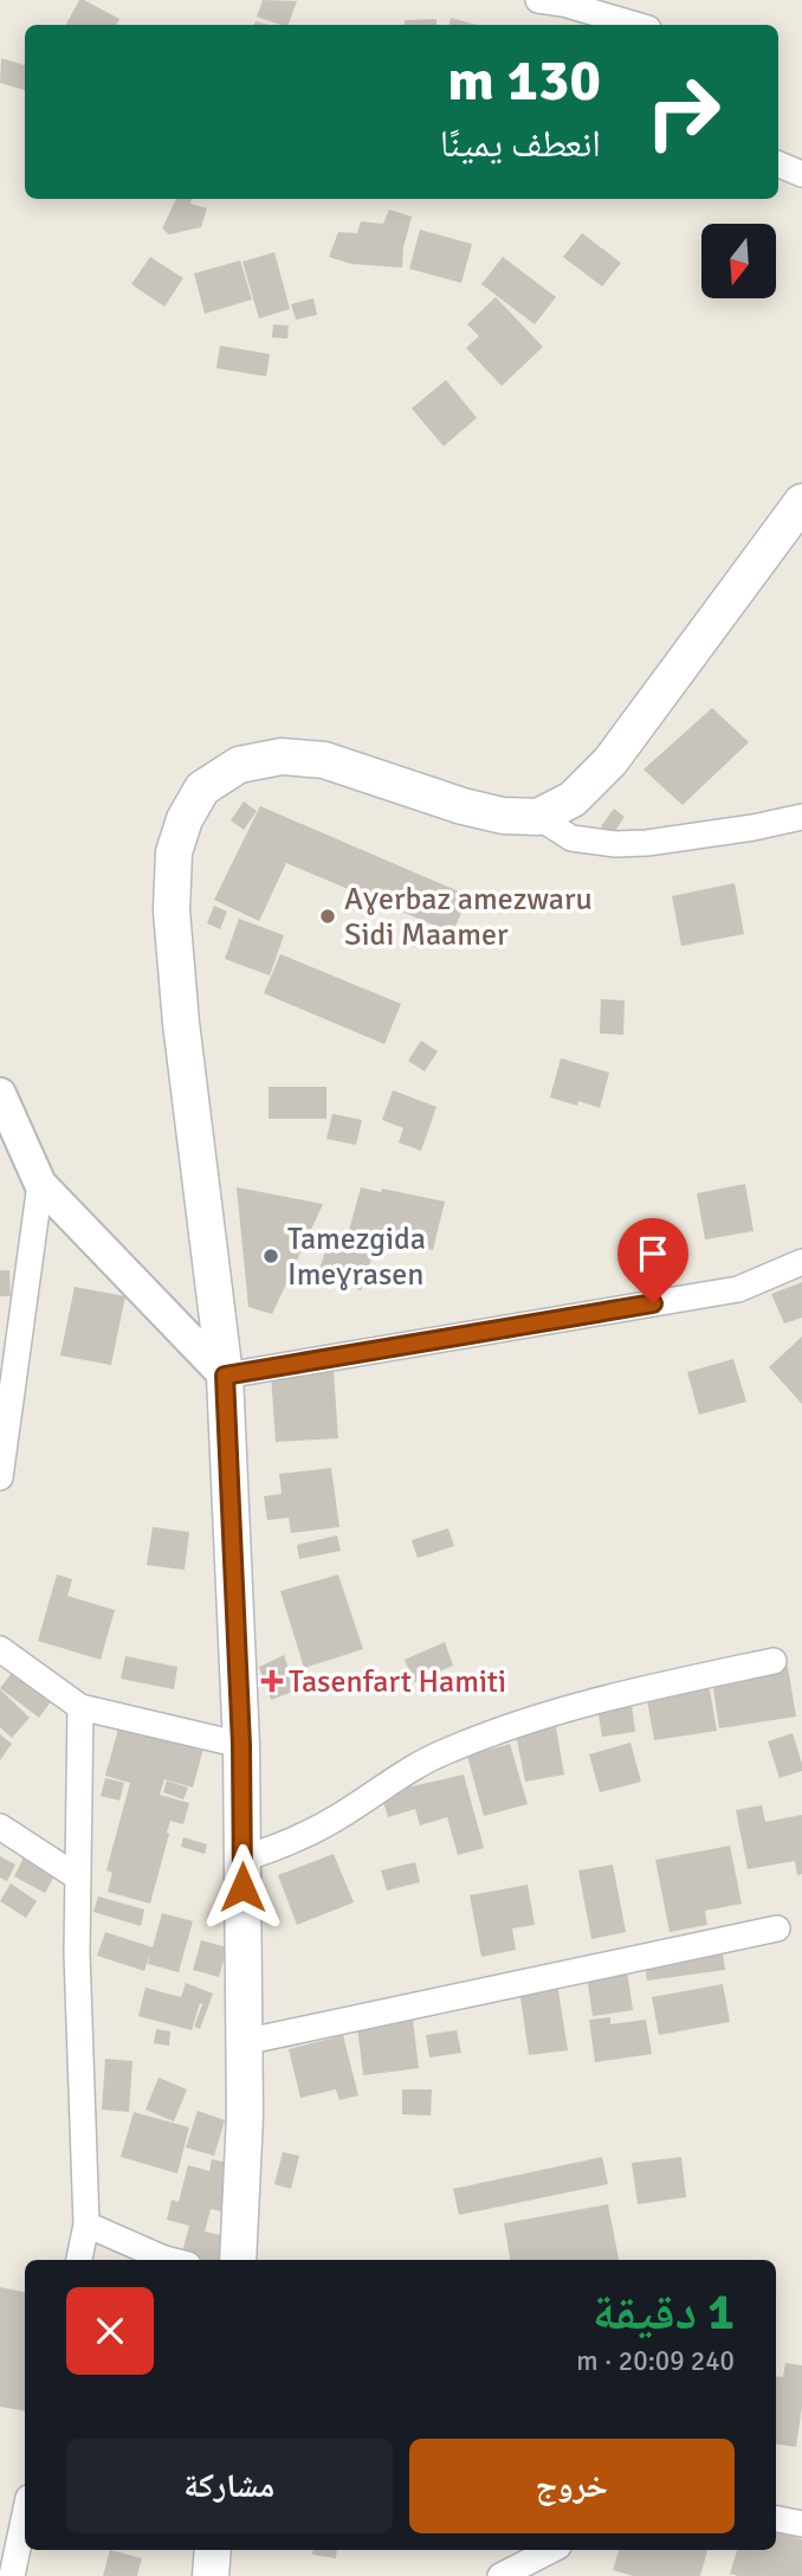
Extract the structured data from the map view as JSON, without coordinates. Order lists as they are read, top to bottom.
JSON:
{
  "places": {
    "other": ["Aɣerbaz amezwaru Sidi Maamer", "Tamezgida Imeɣrasen"],
    "health": ["Tasenfart Hamiti"]
  },
  "north": "bottom",
  "page": {
    "turn": ["130 m", "انعطف يمينًا"],
    "heading": ["1 دقيقة", "240 m · 20:09"],
    "buttons": ["خروج", "مشاركة"]
  }
}
